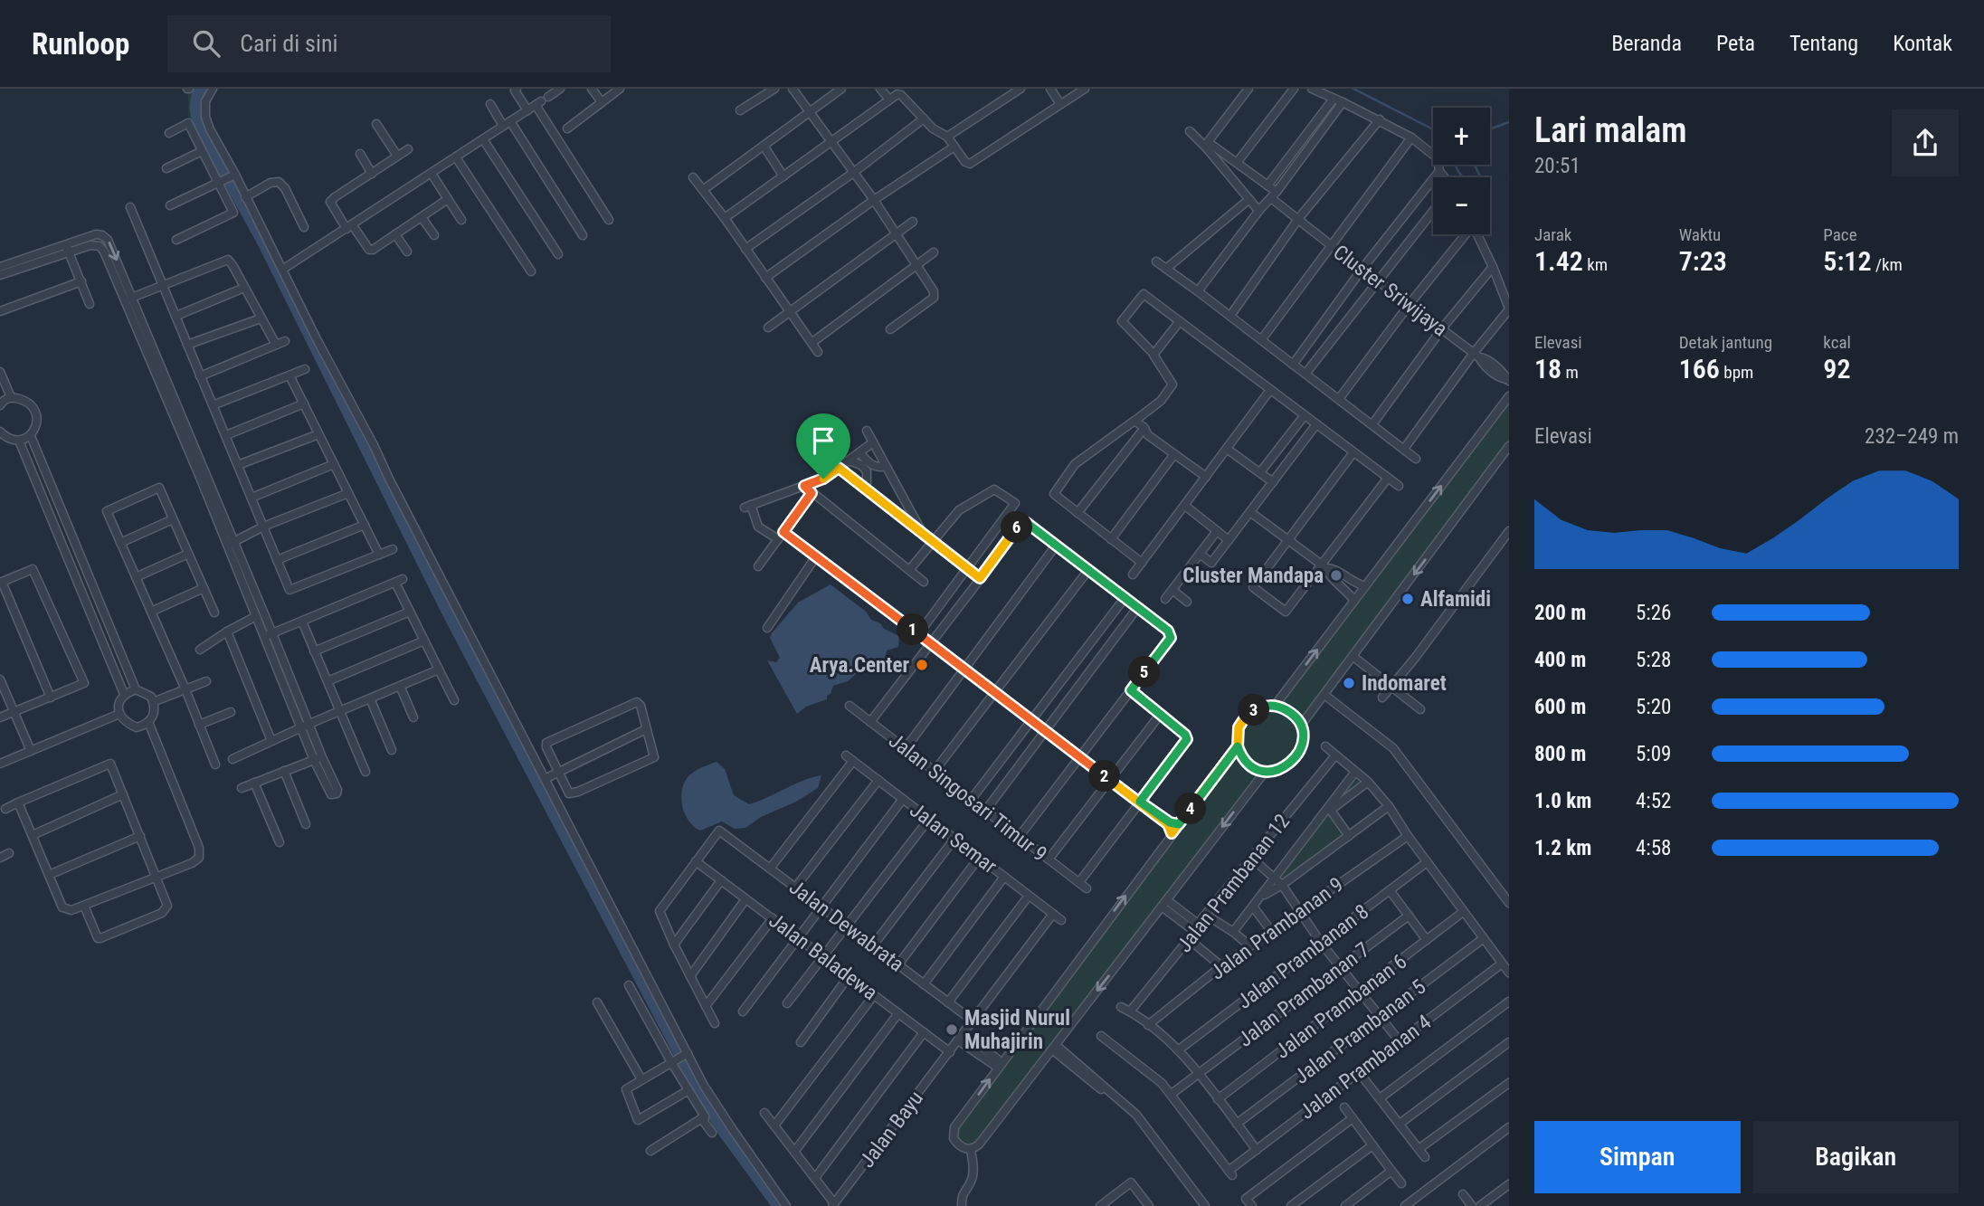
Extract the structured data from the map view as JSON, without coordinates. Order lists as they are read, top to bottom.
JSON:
{
  "streets": {
    "street": [
      "Cluster Sriwijaya",
      "Jalan Singosari Timur 9",
      "Jalan Semar",
      "Jalan Prambanan 12",
      "Jalan Dewabrata",
      "Jalan Prambanan 9",
      "Jalan Baladewa",
      "Jalan Prambanan 8",
      "Jalan Prambanan 7",
      "Jalan Prambanan 6",
      "Jalan Prambanan 5",
      "Jalan Prambanan 4",
      "Jalan Bayu"
    ]
  },
  "crossings": [
    ["Jalan Semar", "Jalan Dewabrata"],
    ["Jalan Semar", "Jalan Bayu"],
    ["Jalan Dewabrata", "Jalan Baladewa"],
    ["Jalan Dewabrata", "Jalan Bayu"],
    ["Jalan Baladewa", "Jalan Bayu"],
    ["Jalan Prambanan 7", "Jalan Prambanan 4"]
  ],
  "places": [
    "Cluster Mandapa",
    "Alfamidi",
    "Arya.Center",
    "Indomaret",
    "Masjid Nurul Muhajirin"
  ],
  "page": {
    "header": "Runloop",
    "search": "Cari di sini",
    "nav": [
      "Beranda",
      "Peta",
      "Tentang",
      "Kontak"
    ],
    "heading": ["Lari malam", "20:51"],
    "map_buttons": ["+", "−"],
    "stats": [
      ["Jarak", "1.42 km"],
      ["Waktu", "7:23"],
      ["Pace", "5:12 /km"],
      ["Elevasi", "18 m"],
      ["Detak jantung", "166 bpm"],
      ["kcal", "92"]
    ],
    "chart": ["Elevasi", "232–249 m"],
    "pins": [
      "6",
      "1",
      "5",
      "3",
      "2",
      "4"
    ],
    "list": [
      {
        "name": "200 m",
        "note": "5:26"
      },
      {
        "name": "400 m",
        "note": "5:28"
      },
      {
        "name": "600 m",
        "note": "5:20"
      },
      {
        "name": "800 m",
        "note": "5:09"
      },
      {
        "name": "1.0 km",
        "note": "4:52"
      },
      {
        "name": "1.2 km",
        "note": "4:58"
      }
    ],
    "buttons": ["Simpan", "Bagikan"]
  }
}
